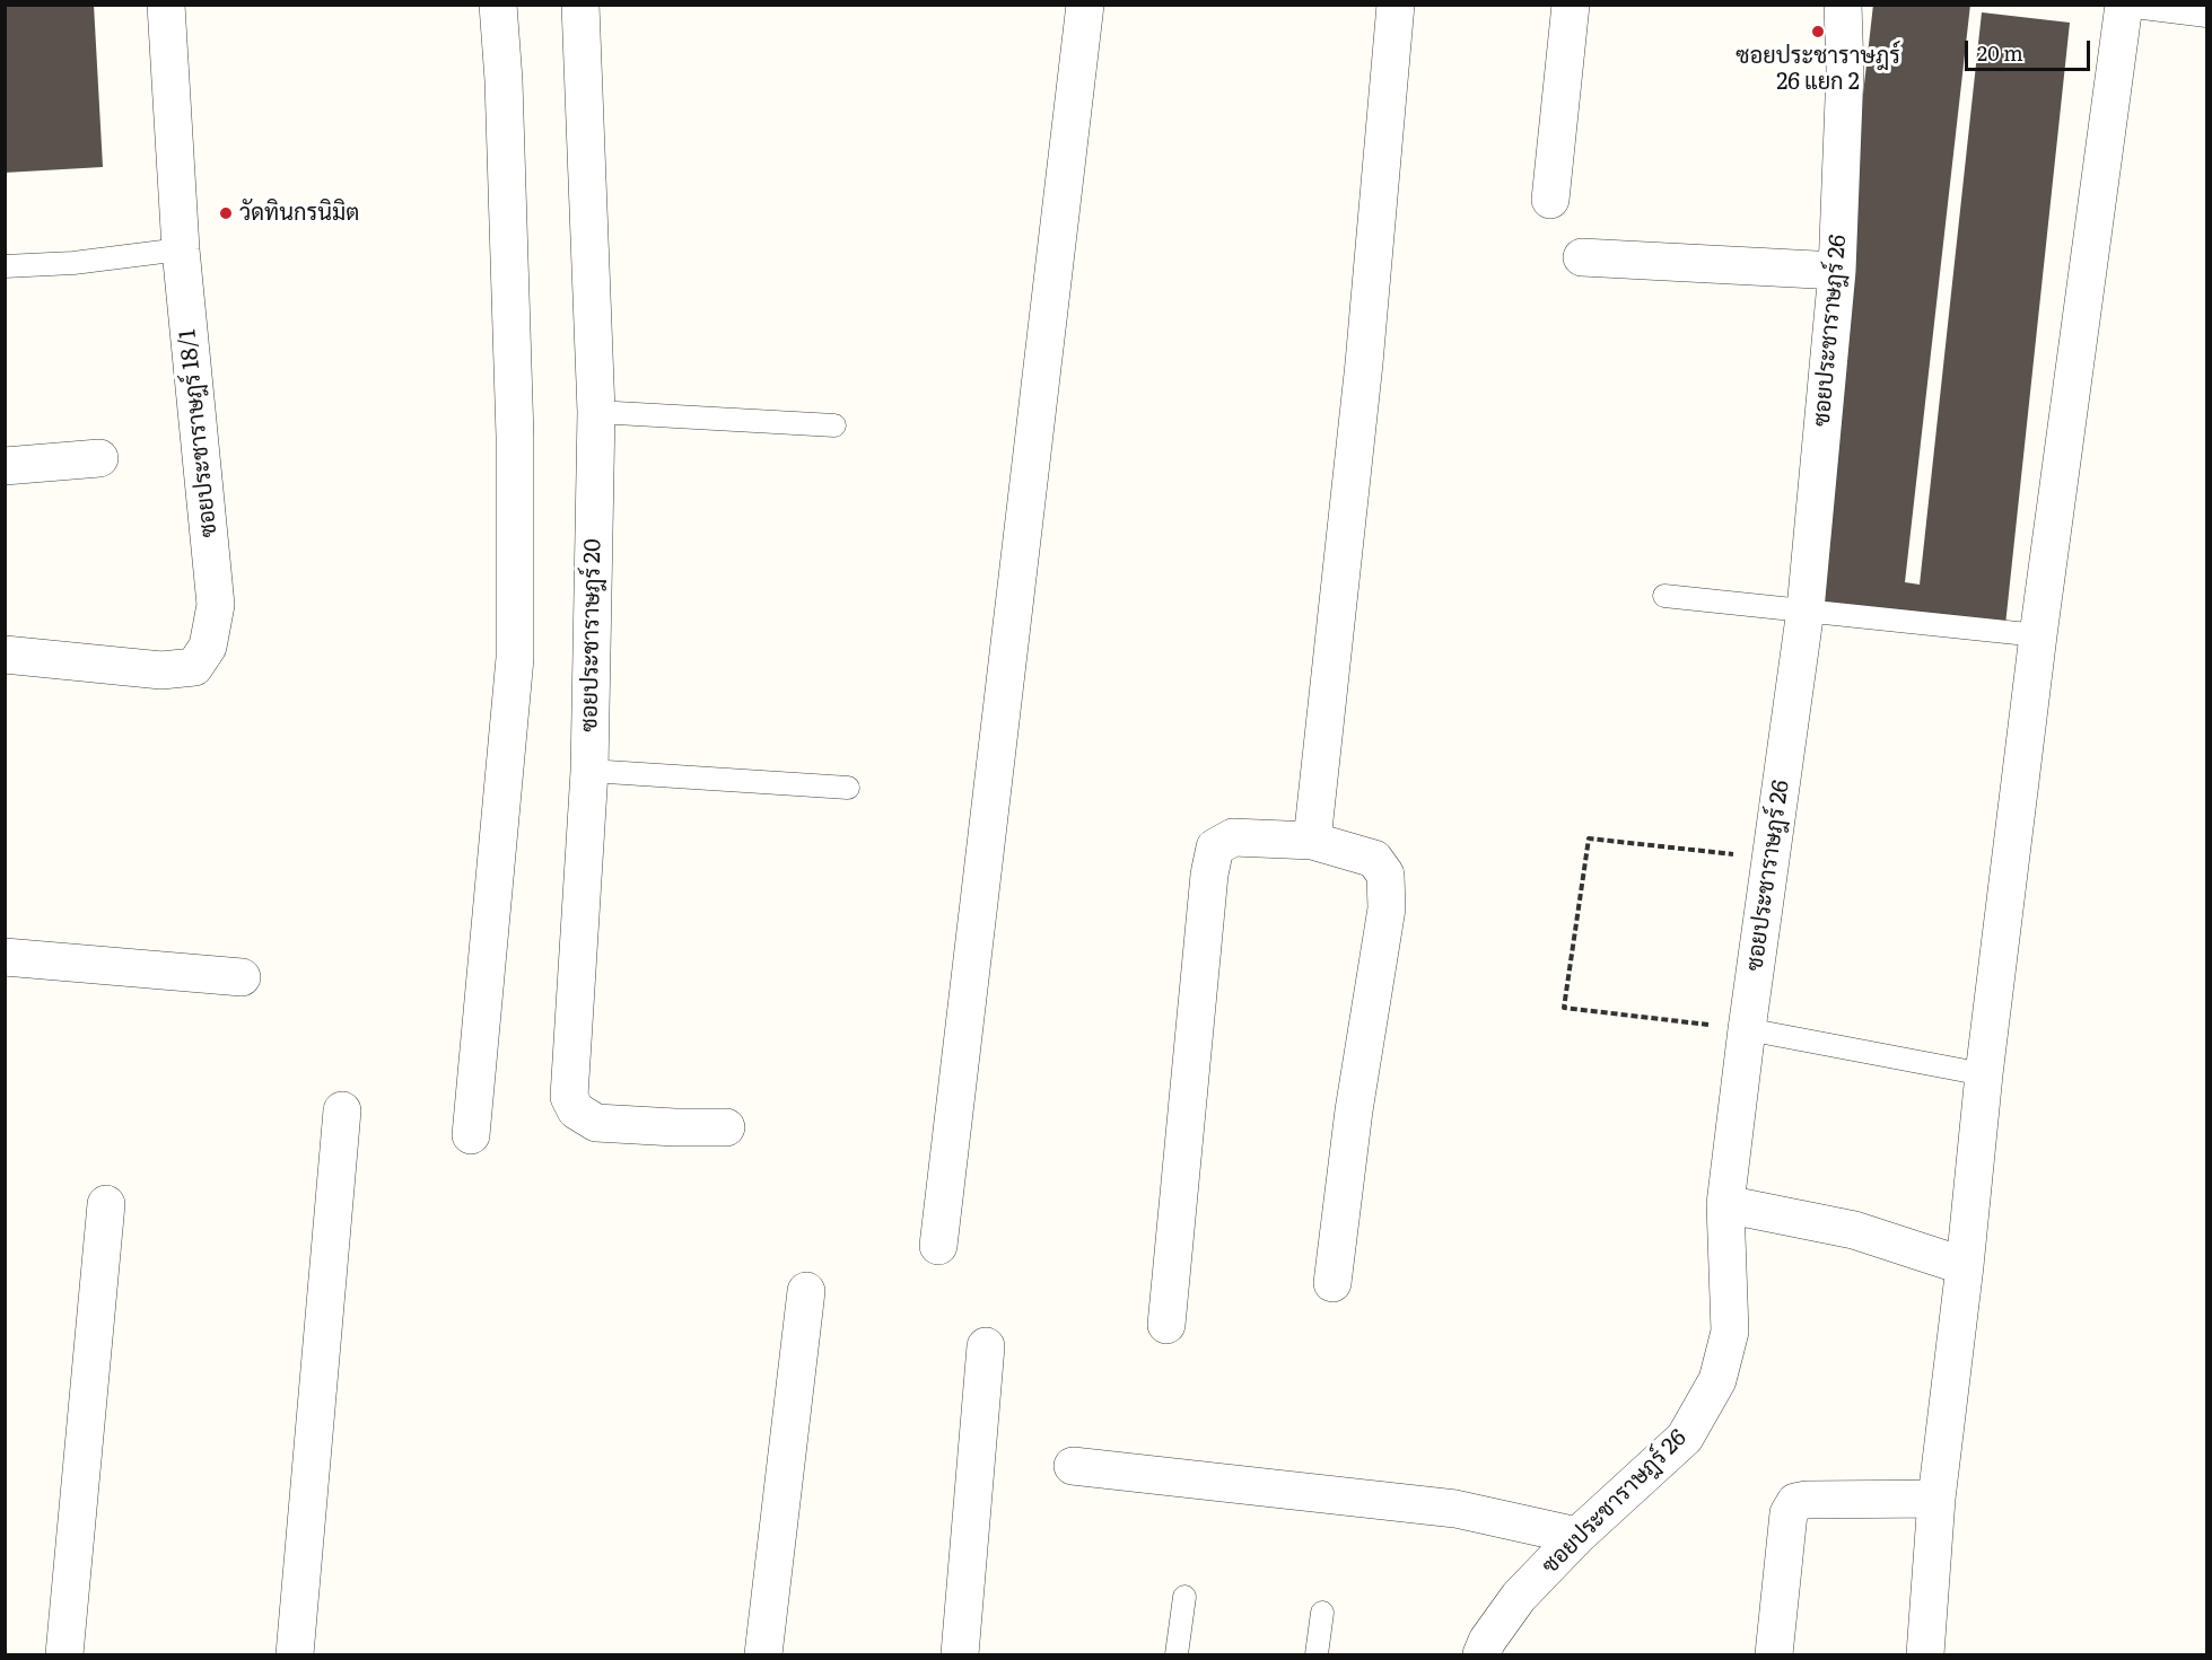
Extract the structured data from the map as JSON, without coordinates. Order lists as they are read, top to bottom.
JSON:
{
  "streets": {
    "street": ["ซอยประชาราษฎร์ 26", "ซอยประชาราษฎร์ 18/1", "ซอยประชาราษฎร์ 20"]
  },
  "places": ["ซอยประชาราษฎร์ 26 แยก 2", "วัดทินกรนิมิต"],
  "scale_bar": "20 m"
}
